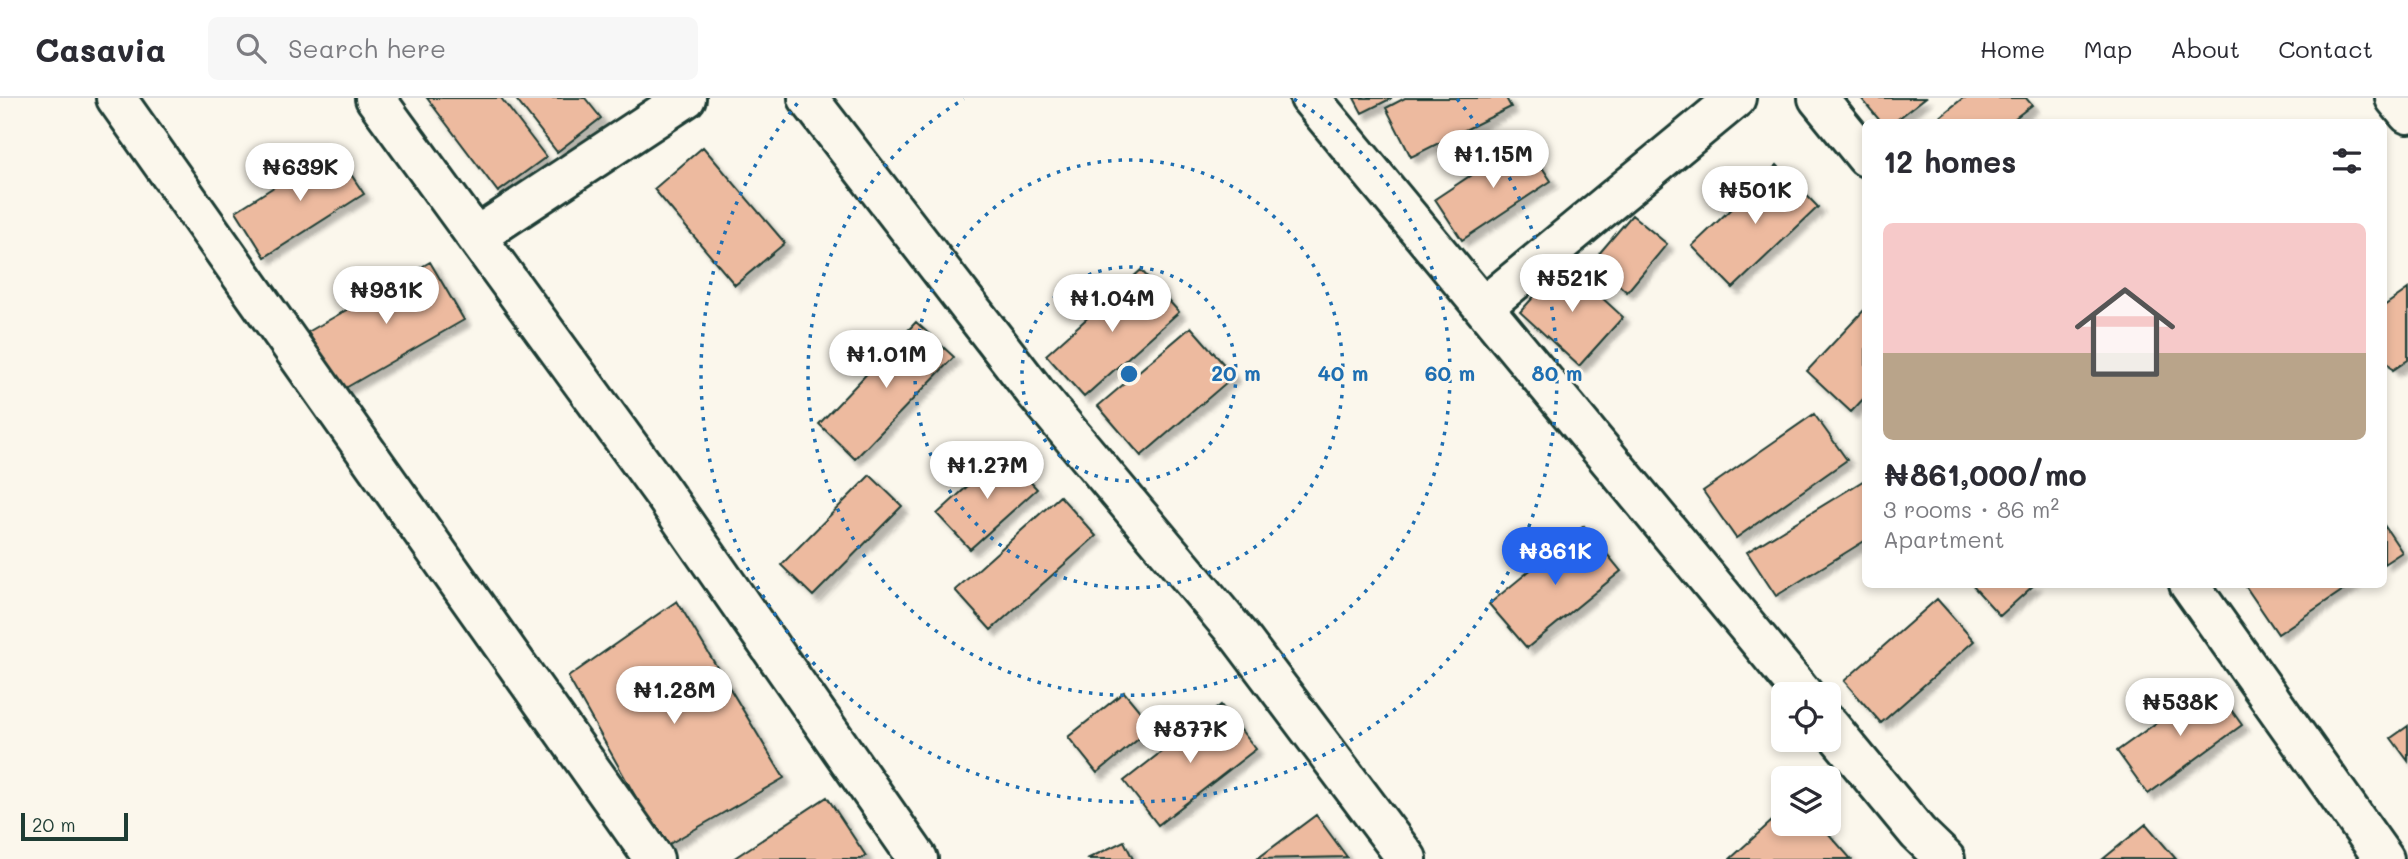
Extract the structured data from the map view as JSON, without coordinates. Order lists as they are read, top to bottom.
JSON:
{
  "scale_bar": "20 m",
  "page": {
    "header": "Casavia",
    "search": "Search here",
    "nav": [
      "Home",
      "Map",
      "About",
      "Contact"
    ],
    "heading": "12 homes",
    "price": [
      "₦1.15M",
      "₦639K",
      "₦501K",
      "₦521K",
      "₦981K",
      "₦1.04M",
      "₦1.01M",
      "₦1.27M",
      "₦861K",
      "₦1.28M",
      "₦538K",
      "₦877K"
    ],
    "list": [
      {
        "name": "₦861,000/mo",
        "note": "3 rooms · 86 m² · Apartment"
      }
    ],
    "scale": "20 m"
  },
  "rings": [
    "20 m",
    "40 m",
    "60 m",
    "80 m"
  ]
}
